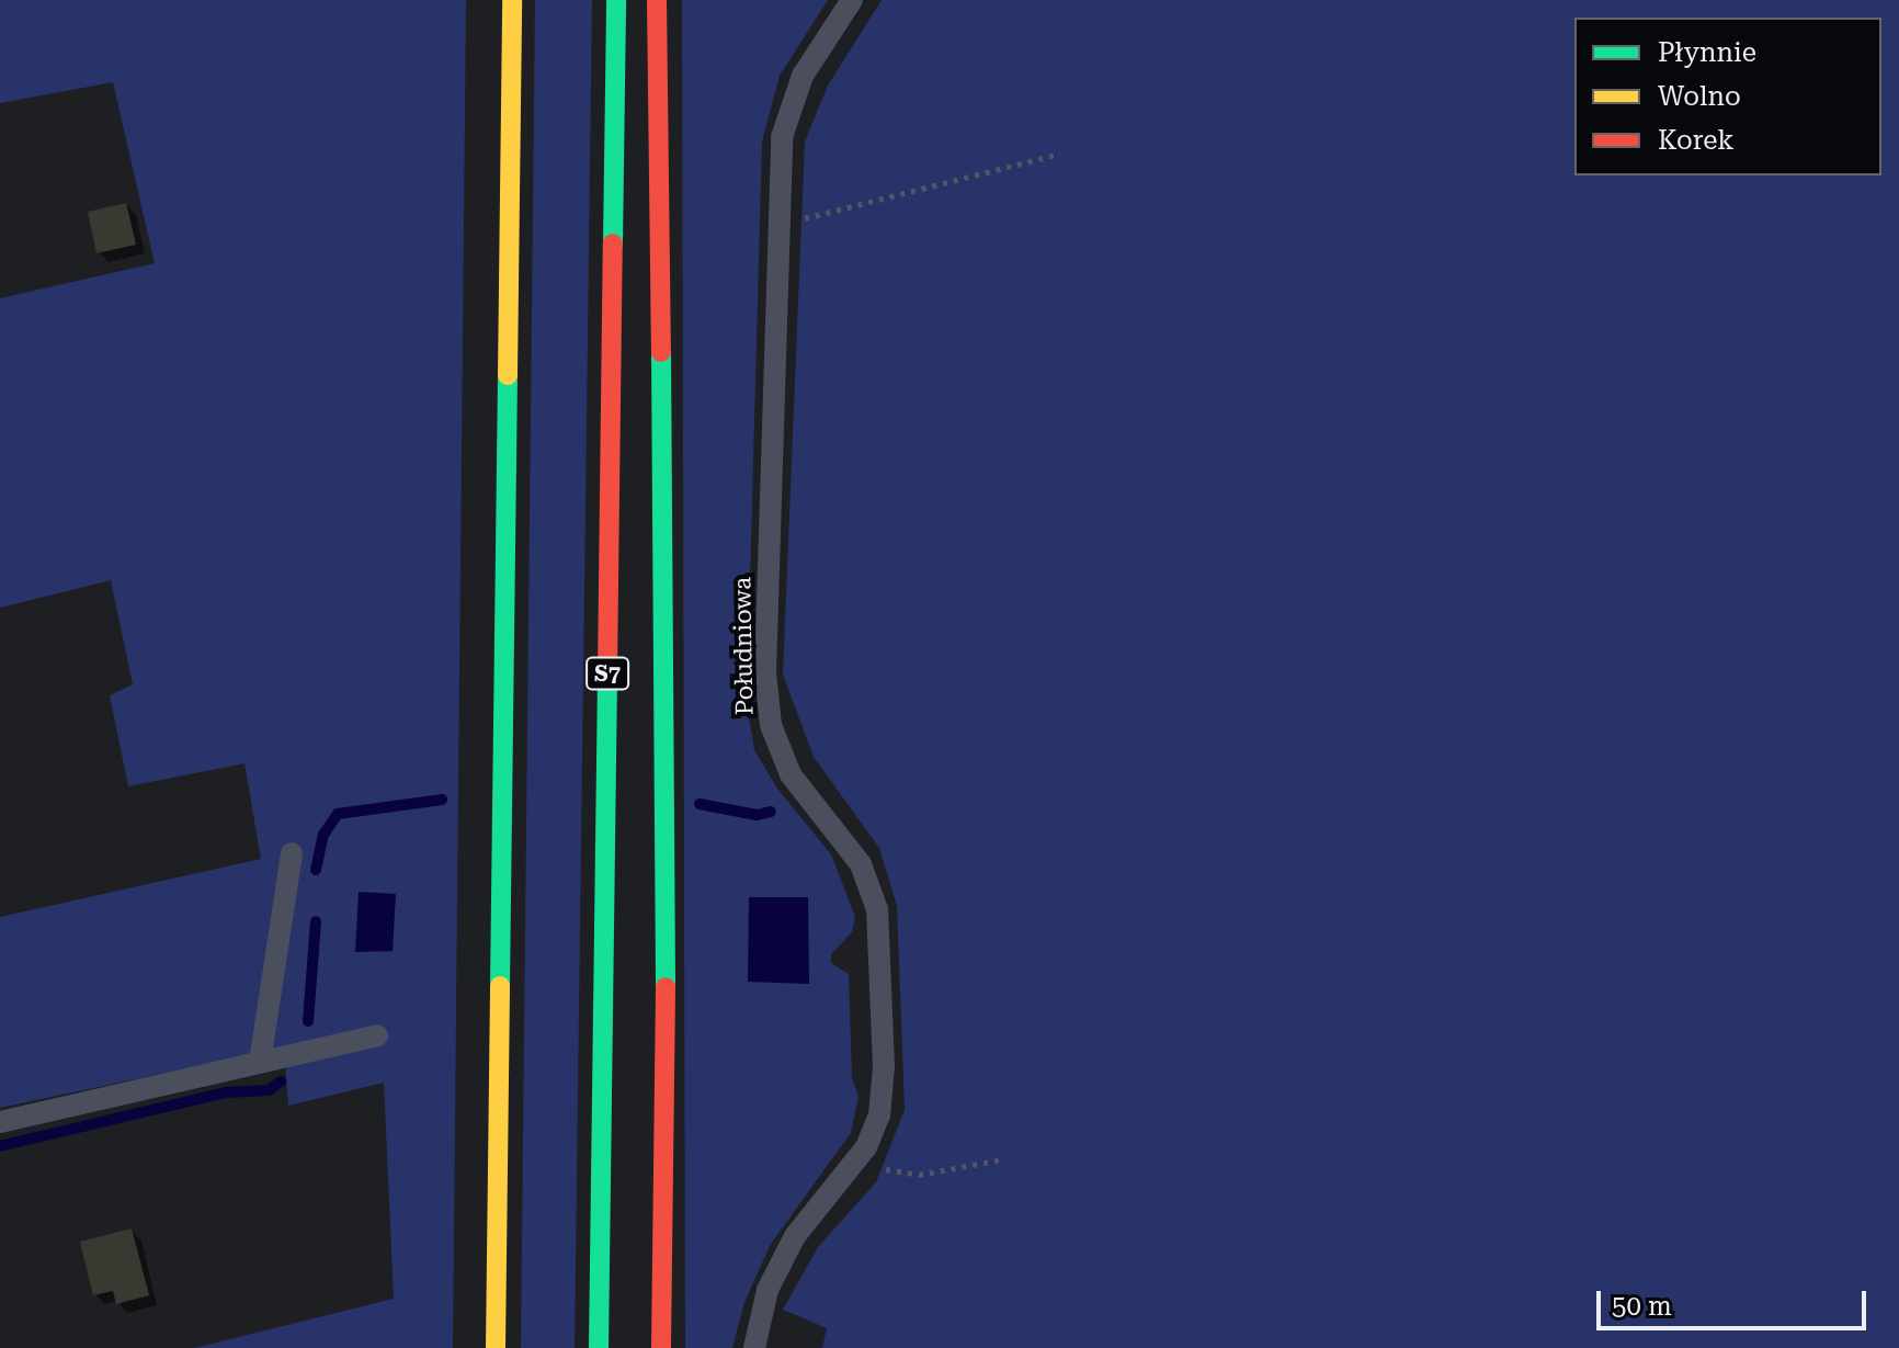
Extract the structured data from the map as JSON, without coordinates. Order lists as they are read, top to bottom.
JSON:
{
  "streets": {
    "highway": ["S7"],
    "lane": ["Południowa"]
  },
  "legend": ["Płynnie", "Wolno", "Korek"],
  "scale_bar": "50 m"
}
